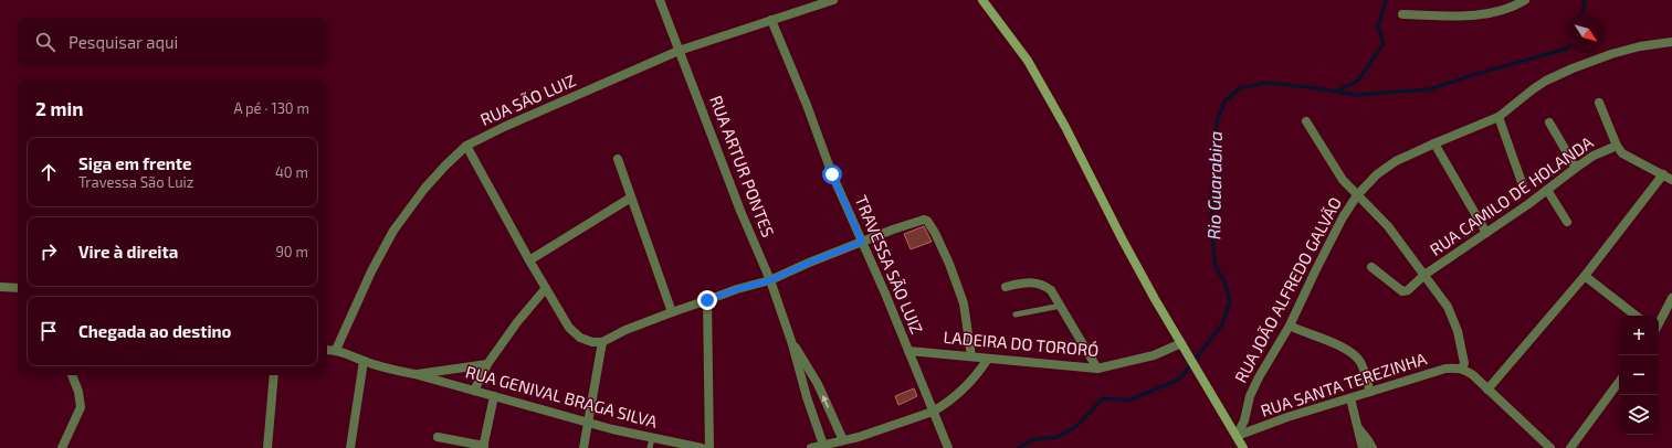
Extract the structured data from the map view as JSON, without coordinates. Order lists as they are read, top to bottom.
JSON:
{
  "streets": {
    "street": [
      "RUA SÃO LUIZ",
      "RUA ARTUR PONTES",
      "RUA CAMILO DE HOLANDA",
      "TRAVESSA SÃO LUIZ",
      "RUA JOÃO ALFREDO GALVÃO",
      "LADEIRA DO TORORÓ",
      "RUA SANTA TEREZINHA",
      "RUA GENIVAL BRAGA SILVA"
    ]
  },
  "crossings": [
    ["RUA SÃO LUIZ", "RUA ARTUR PONTES"],
    ["RUA SÃO LUIZ", "TRAVESSA SÃO LUIZ"],
    ["RUA SÃO LUIZ", "RUA GENIVAL BRAGA SILVA"],
    ["TRAVESSA SÃO LUIZ", "LADEIRA DO TORORÓ"],
    ["RUA JOÃO ALFREDO GALVÃO", "RUA SANTA TEREZINHA"]
  ],
  "water": ["Rio Guarabira"],
  "north": "bottom right",
  "page": {
    "search": "Pesquisar aqui",
    "heading": ["2 min", "A pé · 130 m"],
    "list": [
      ["Siga em frente", "Travessa São Luiz", "40 m"],
      ["Vire à direita", "90 m"],
      "Chegada ao destino"
    ],
    "map_buttons": ["+", "−"]
  }
}
